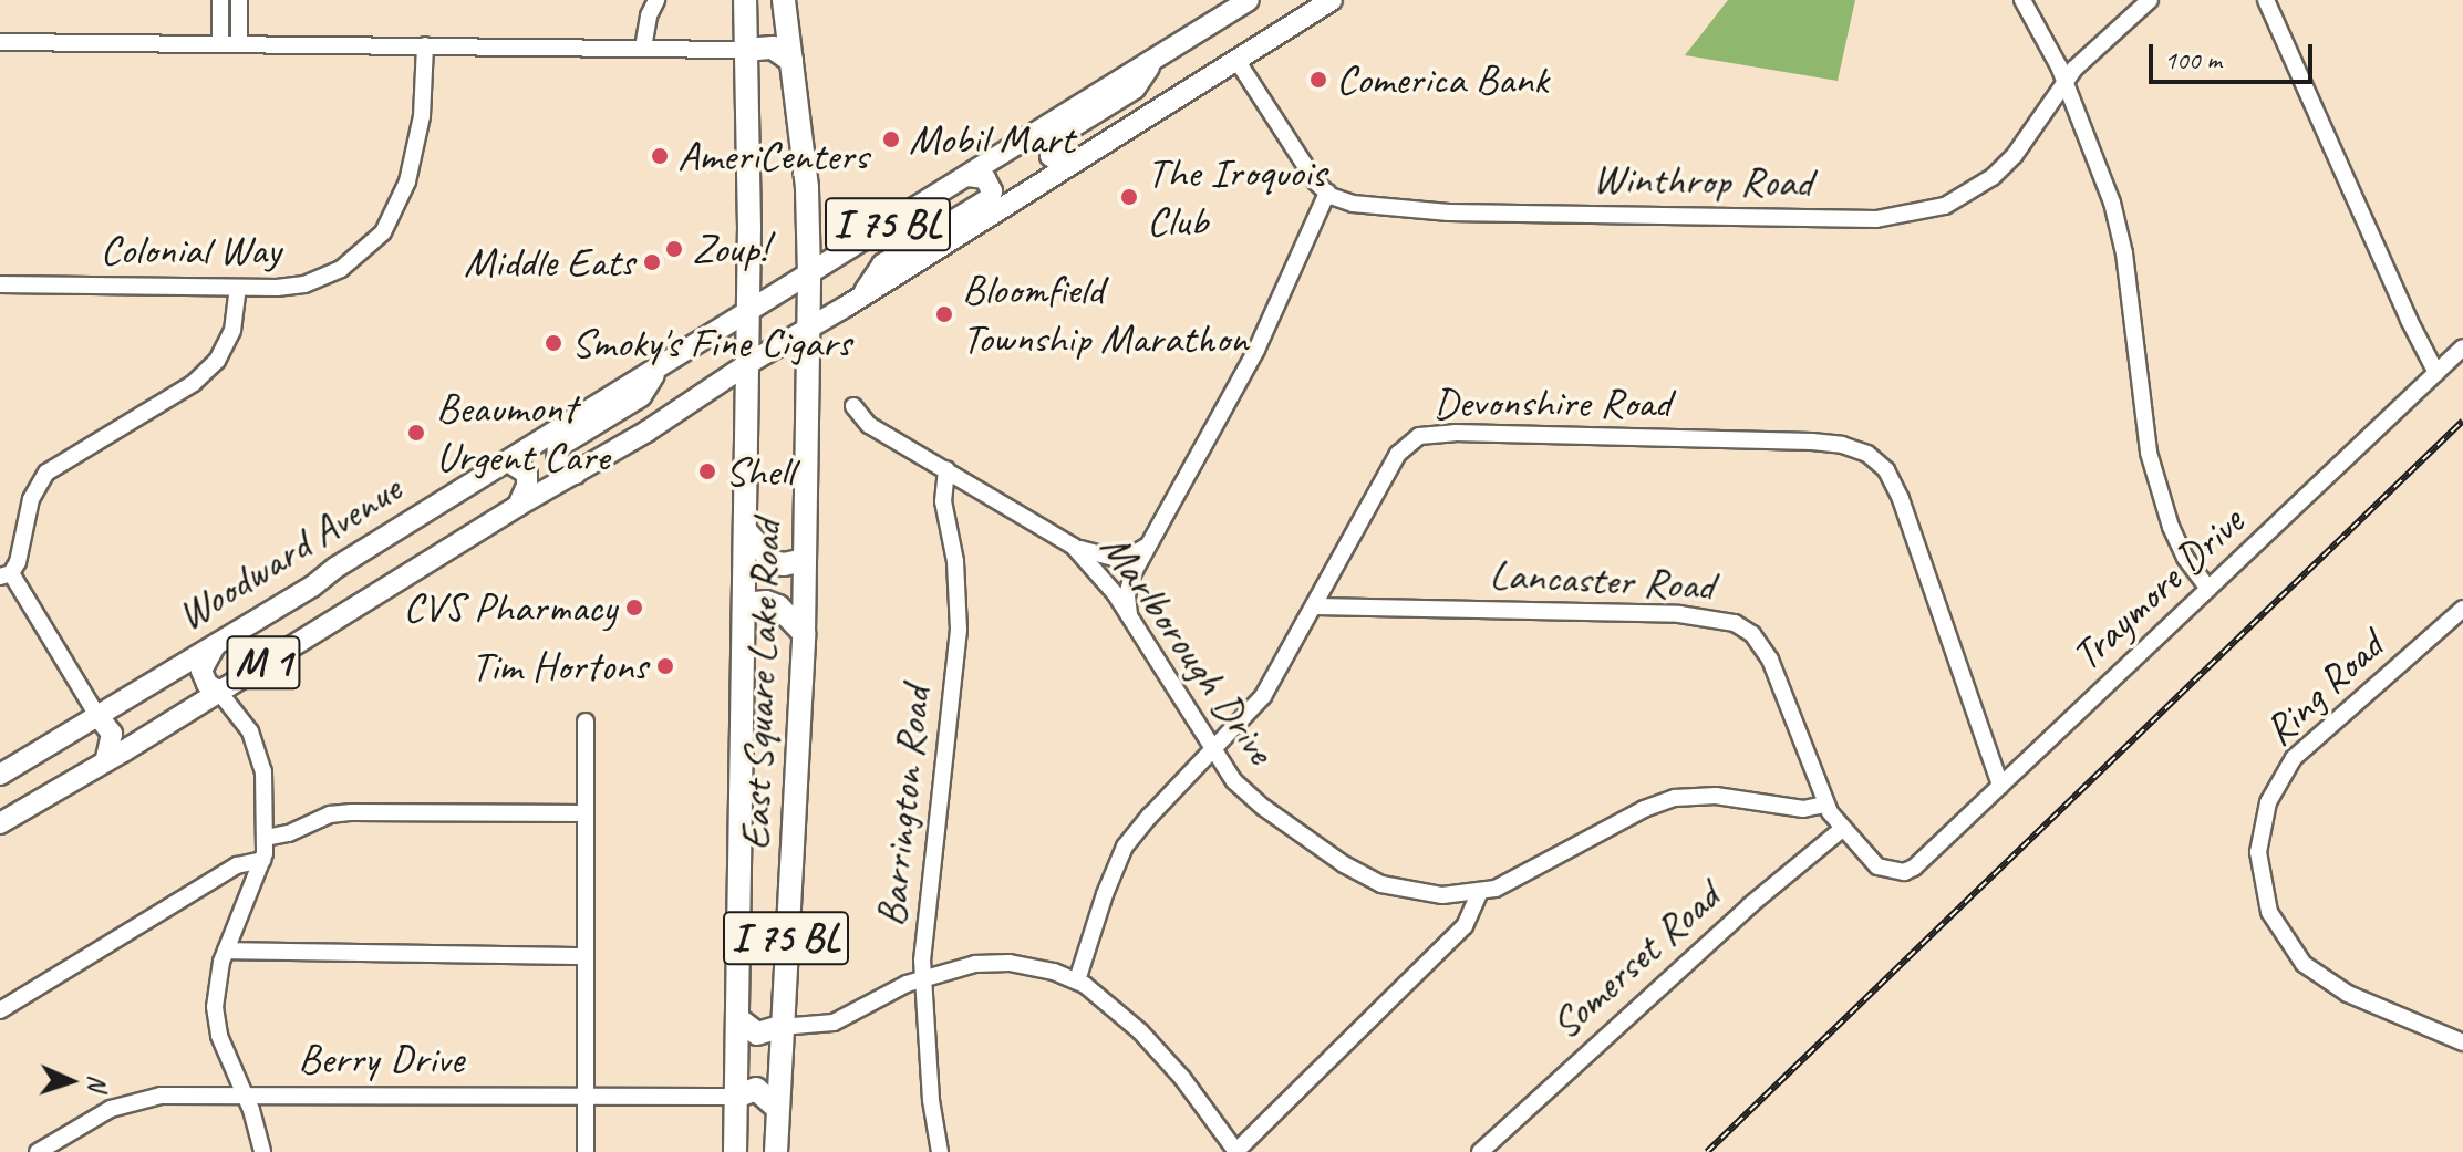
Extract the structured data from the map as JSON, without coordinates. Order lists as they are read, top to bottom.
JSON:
{
  "streets": {
    "highway": ["I 75 BL", "East Square Lake Road"],
    "main road": ["Woodward Avenue", "M 1"],
    "street": [
      "Winthrop Road",
      "Colonial Way",
      "Devonshire Road",
      "Lancaster Road",
      "Traymore Drive",
      "Marlborough Drive",
      "Ring Road",
      "Barrington Road",
      "Somerset Road",
      "Berry Drive"
    ]
  },
  "crossings": [
    ["Devonshire Road", "Lancaster Road"],
    ["Devonshire Road", "Traymore Drive"],
    ["Devonshire Road", "Marlborough Drive"],
    ["Woodward Avenue", "East Square Lake Road"],
    ["Lancaster Road", "Traymore Drive"],
    ["Lancaster Road", "Marlborough Drive"],
    ["Lancaster Road", "Somerset Road"],
    ["Marlborough Drive", "Barrington Road"],
    ["East Square Lake Road", "Berry Drive"]
  ],
  "places": [
    "Comerica Bank",
    "Mobil Mart",
    "AmeriCenters",
    "The Iroquois Club",
    "Zoup!",
    "Middle Eats",
    "Bloomfield Township Marathon",
    "Smoky's Fine Cigars",
    "Beaumont Urgent Care",
    "Shell",
    "CVS Pharmacy",
    "Tim Hortons"
  ],
  "scale_bar": "100 m",
  "north": "right"
}
